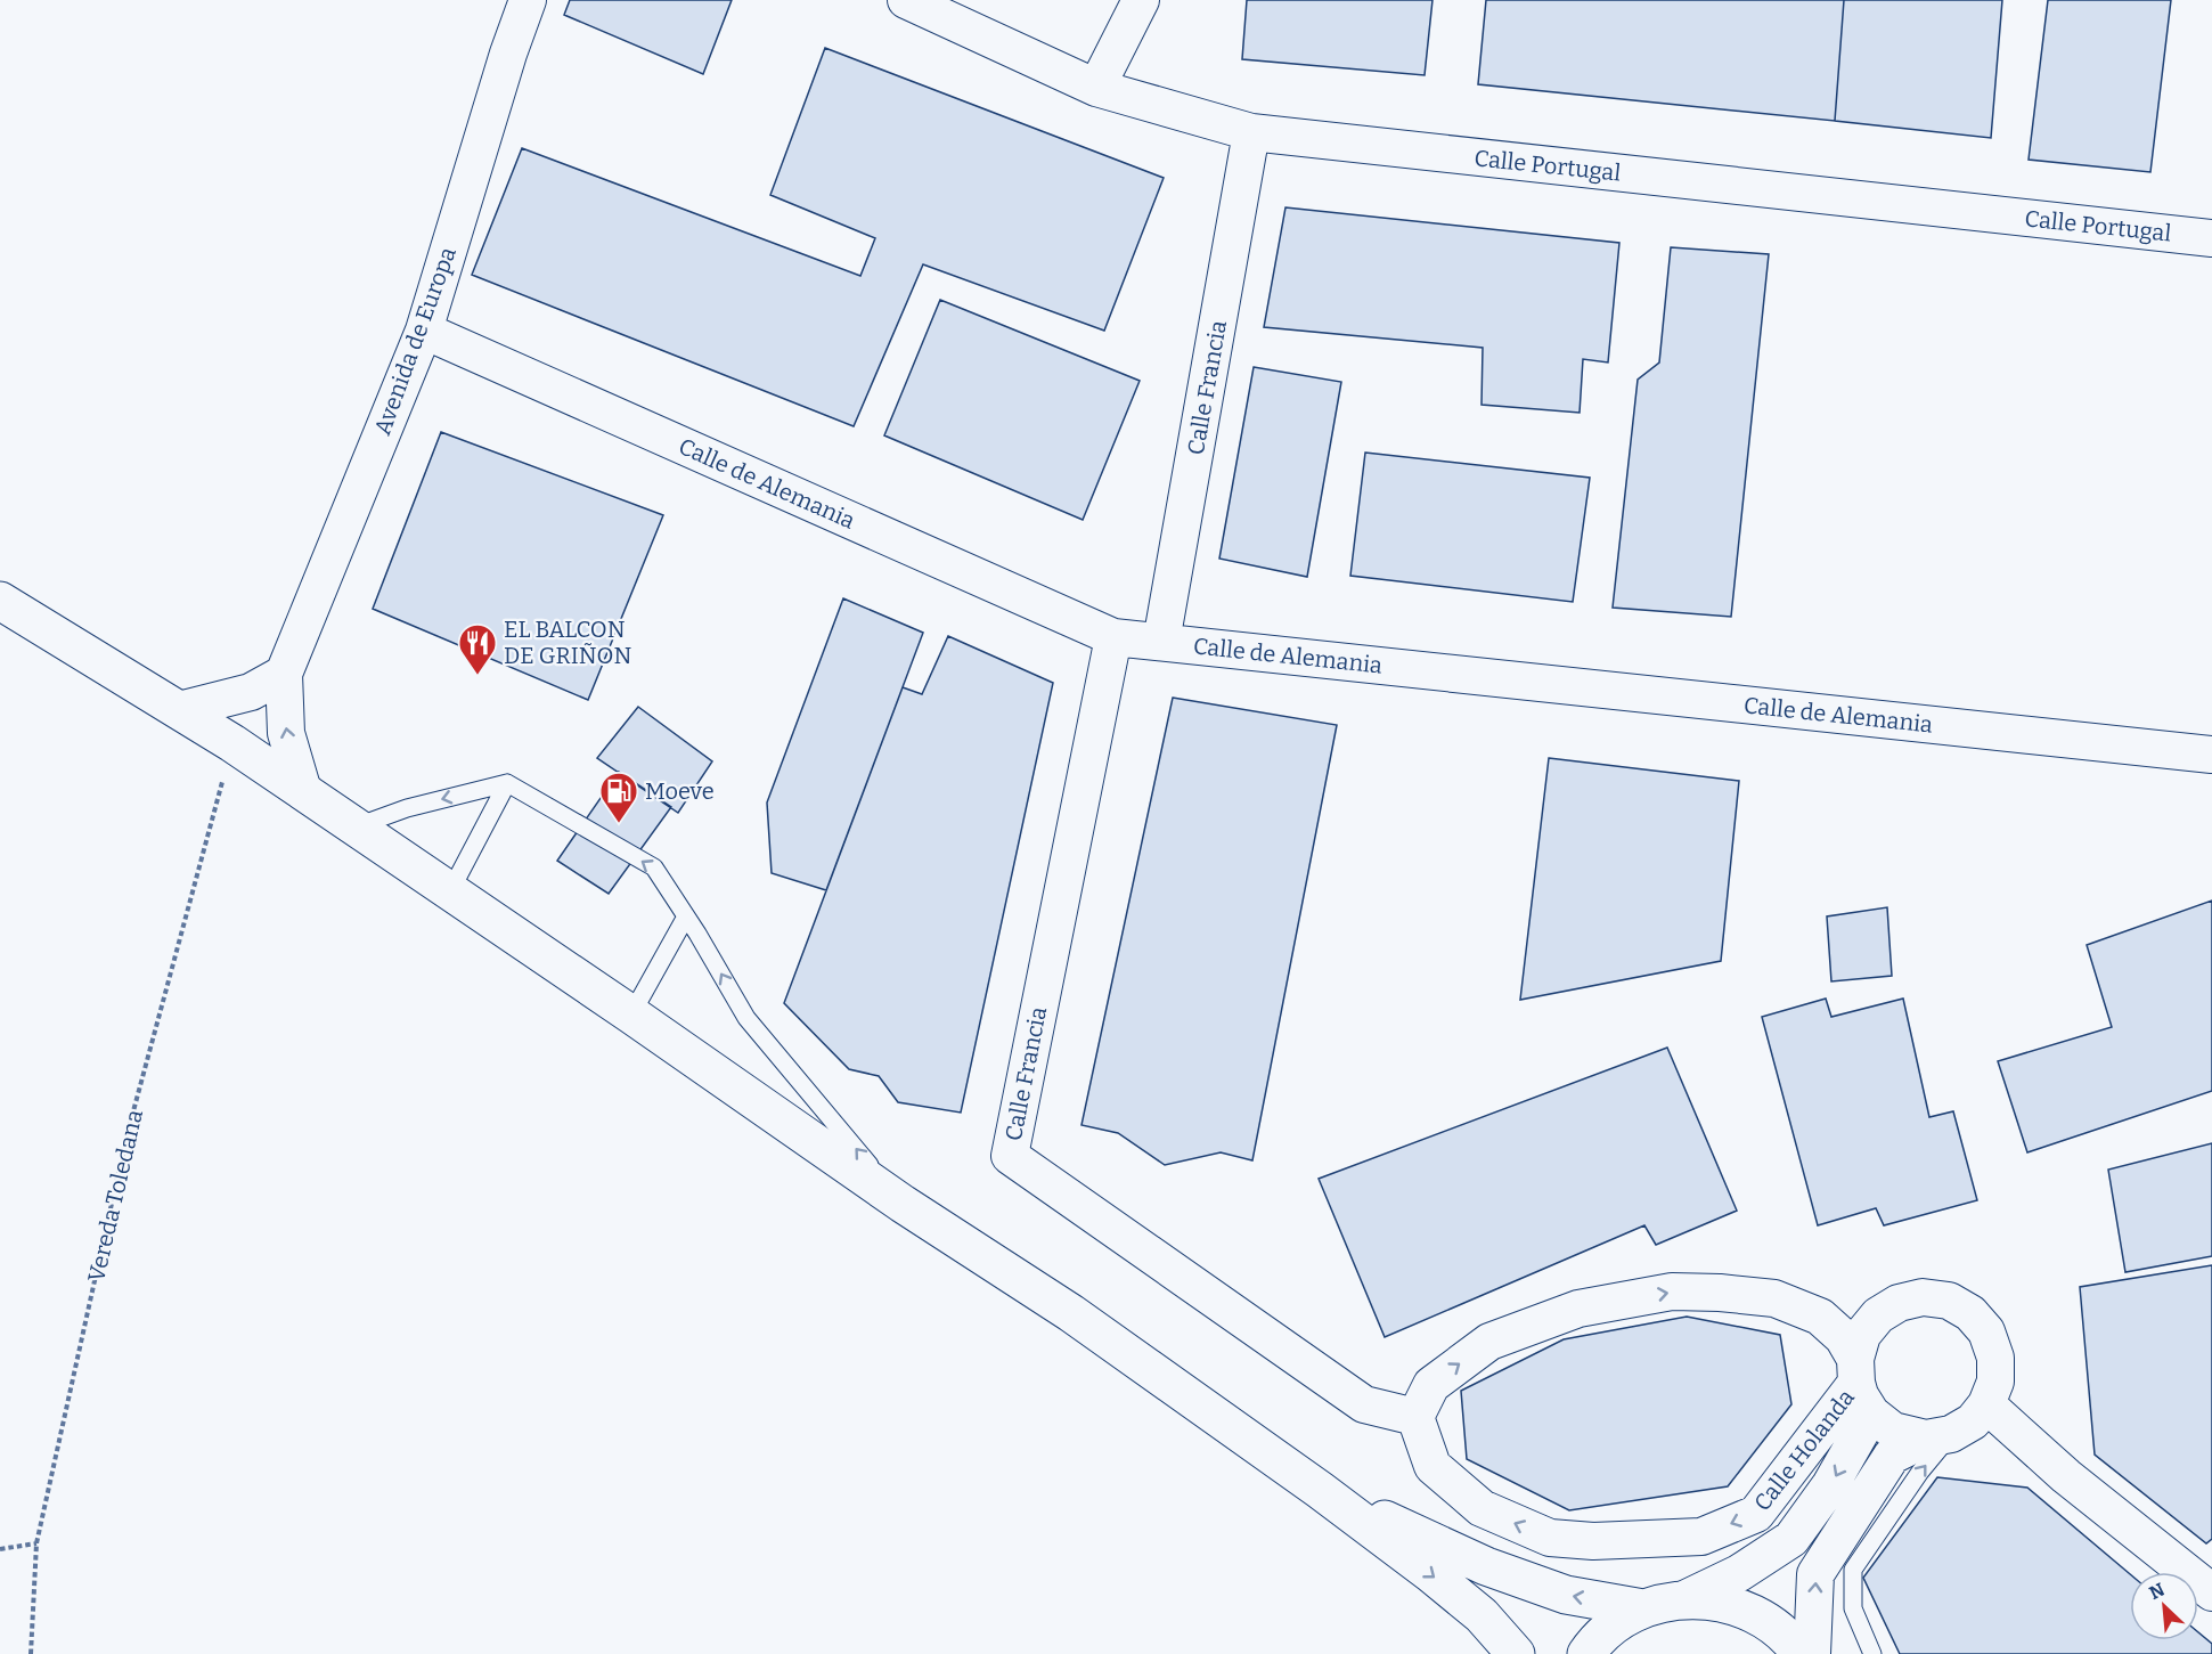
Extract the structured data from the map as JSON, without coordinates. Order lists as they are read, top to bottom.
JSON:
{
  "streets": {
    "street": [
      "Calle Portugal",
      "Avenida de Europa",
      "Calle Francia",
      "Calle de Alemania",
      "Calle Holanda"
    ],
    "path": ["Vereda Toledana"]
  },
  "crossings": [
    ["Calle Portugal", "Calle Francia"],
    ["Avenida de Europa", "Calle de Alemania"],
    ["Calle Francia", "Calle de Alemania"],
    ["Calle Francia", "Calle Holanda"]
  ],
  "places": {
    "restaurant": ["EL BALCON DE GRIÑON"],
    "fuel station": ["Moeve"]
  },
  "north": "top left"
}
